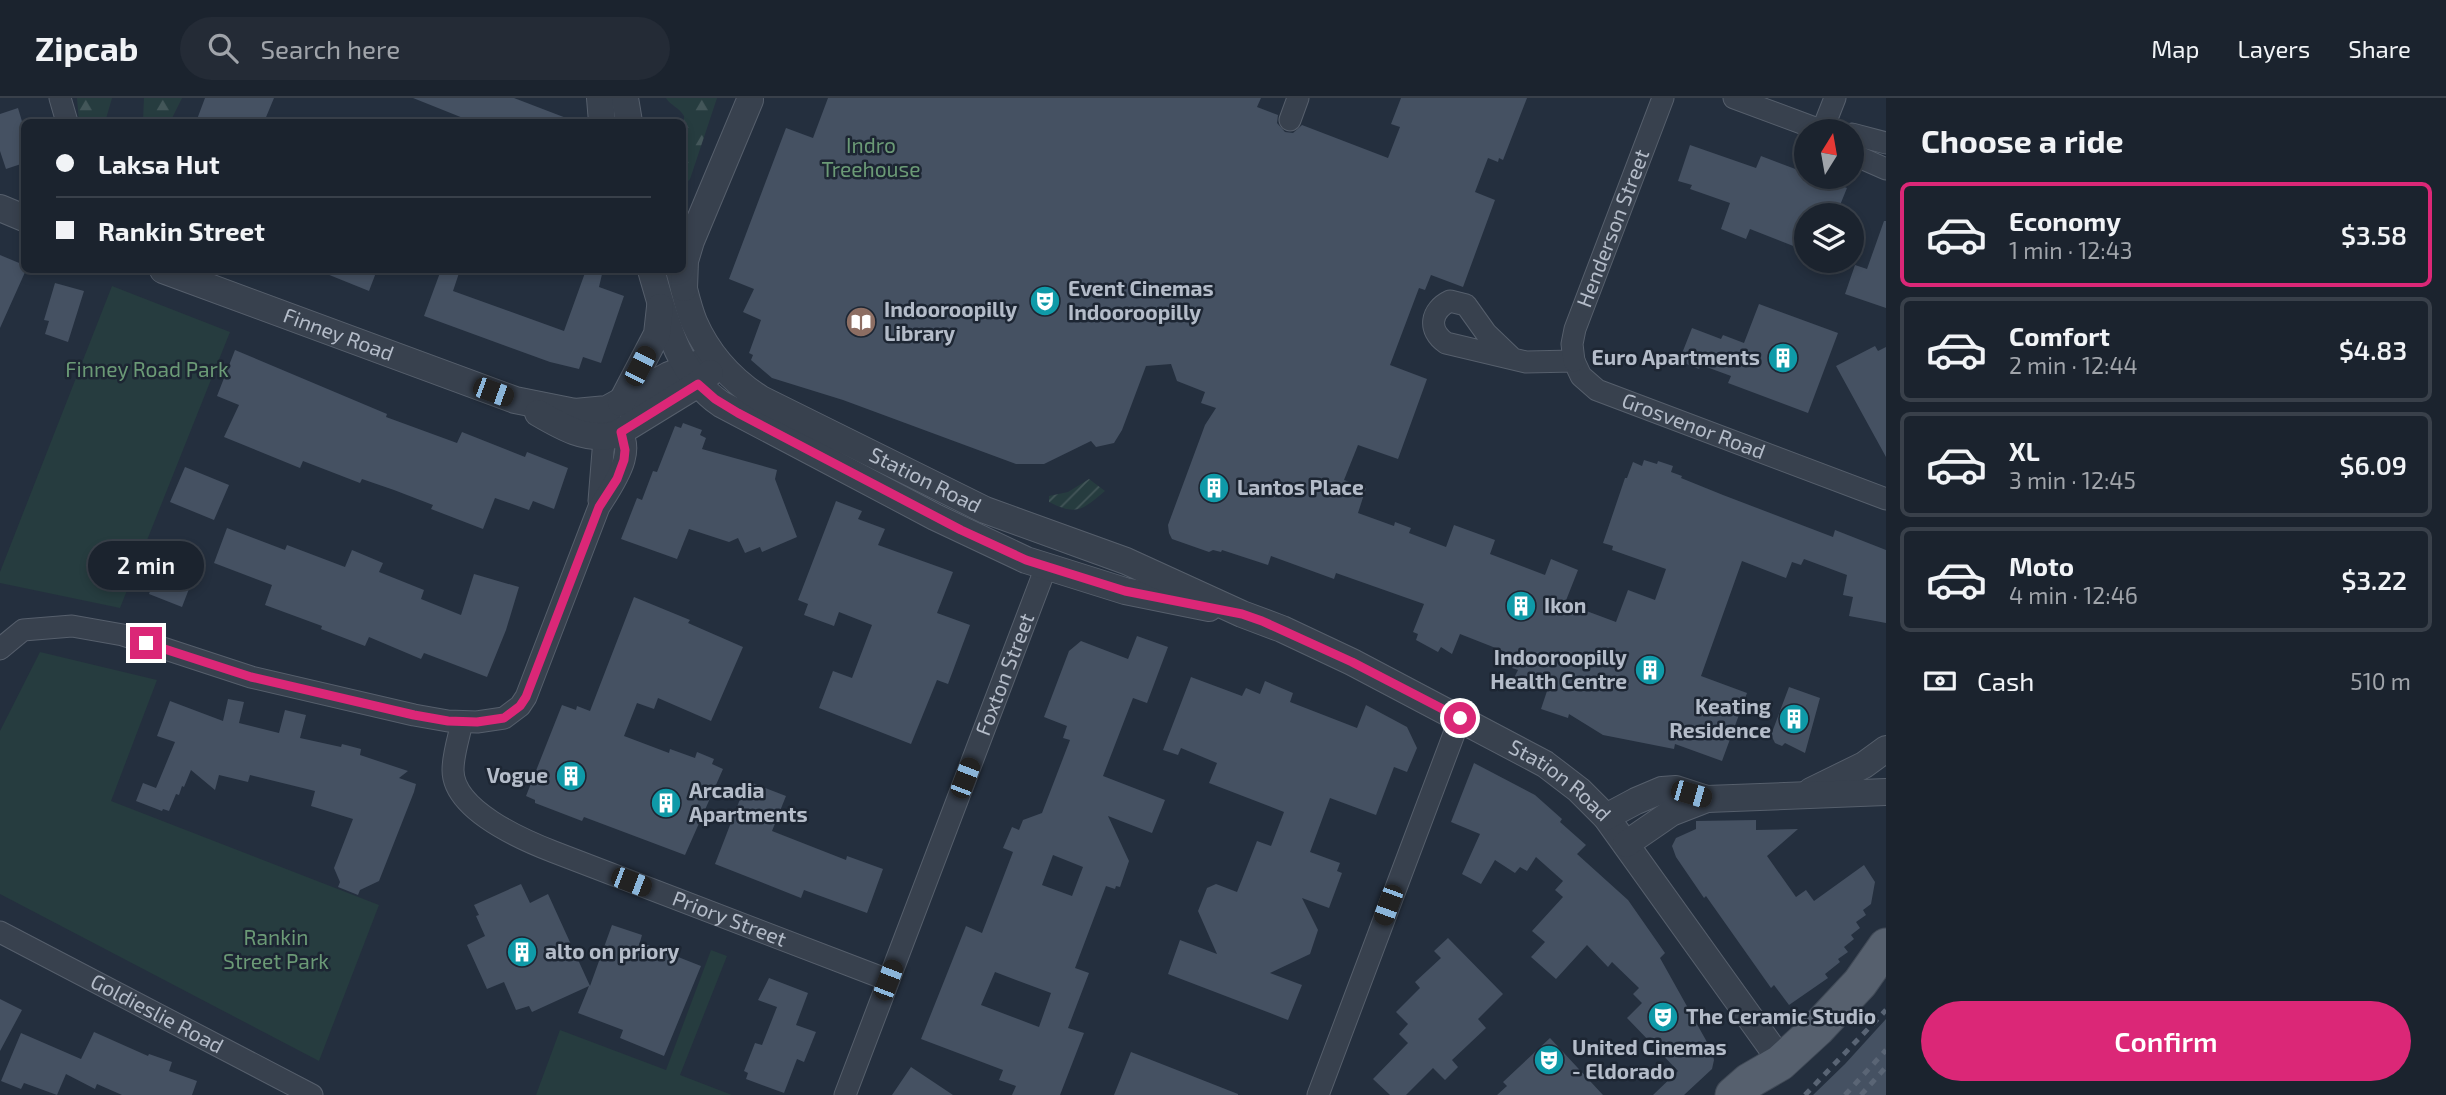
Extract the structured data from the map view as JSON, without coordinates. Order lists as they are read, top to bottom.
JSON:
{
  "streets": {
    "street": [
      "Henderson Street",
      "Finney Road",
      "Grosvenor Road",
      "Station Road",
      "Foxton Street",
      "Priory Street",
      "Goldieslie Road"
    ]
  },
  "crossings": [
    ["Henderson Street", "Grosvenor Road"],
    ["Station Road", "Foxton Street"],
    ["Foxton Street", "Priory Street"]
  ],
  "parks": ["Indro Treehouse", "Finney Road Park", "Rankin Street Park"],
  "places": {
    "theatre": ["Event Cinemas Indooroopilly", "The Ceramic Studio", "United Cinemas - Eldorado"],
    "library": ["Indooroopilly Library"],
    "building": [
      "Euro Apartments",
      "Lantos Place",
      "Ikon",
      "Indooroopilly Health Centre",
      "Keating Residence",
      "Vogue",
      "Arcadia Apartments",
      "alto on priory"
    ]
  },
  "north": "top",
  "page": {
    "header": "Zipcab",
    "search": "Search here",
    "nav": ["Map", "Layers", "Share"],
    "heading": "Choose a ride",
    "banner": ["Laksa Hut", "Rankin Street"],
    "list": [
      {
        "name": "Economy",
        "note": "1 min · 12:43",
        "value": "$3.58"
      },
      {
        "name": "Comfort",
        "note": "2 min · 12:44",
        "value": "$4.83"
      },
      {
        "name": "XL",
        "note": "3 min · 12:45",
        "value": "$6.09"
      },
      {
        "name": "Moto",
        "note": "4 min · 12:46",
        "value": "$3.22"
      }
    ],
    "bubble": "2 min",
    "pay": ["Cash", "510 m"],
    "buttons": "Confirm"
  }
}
